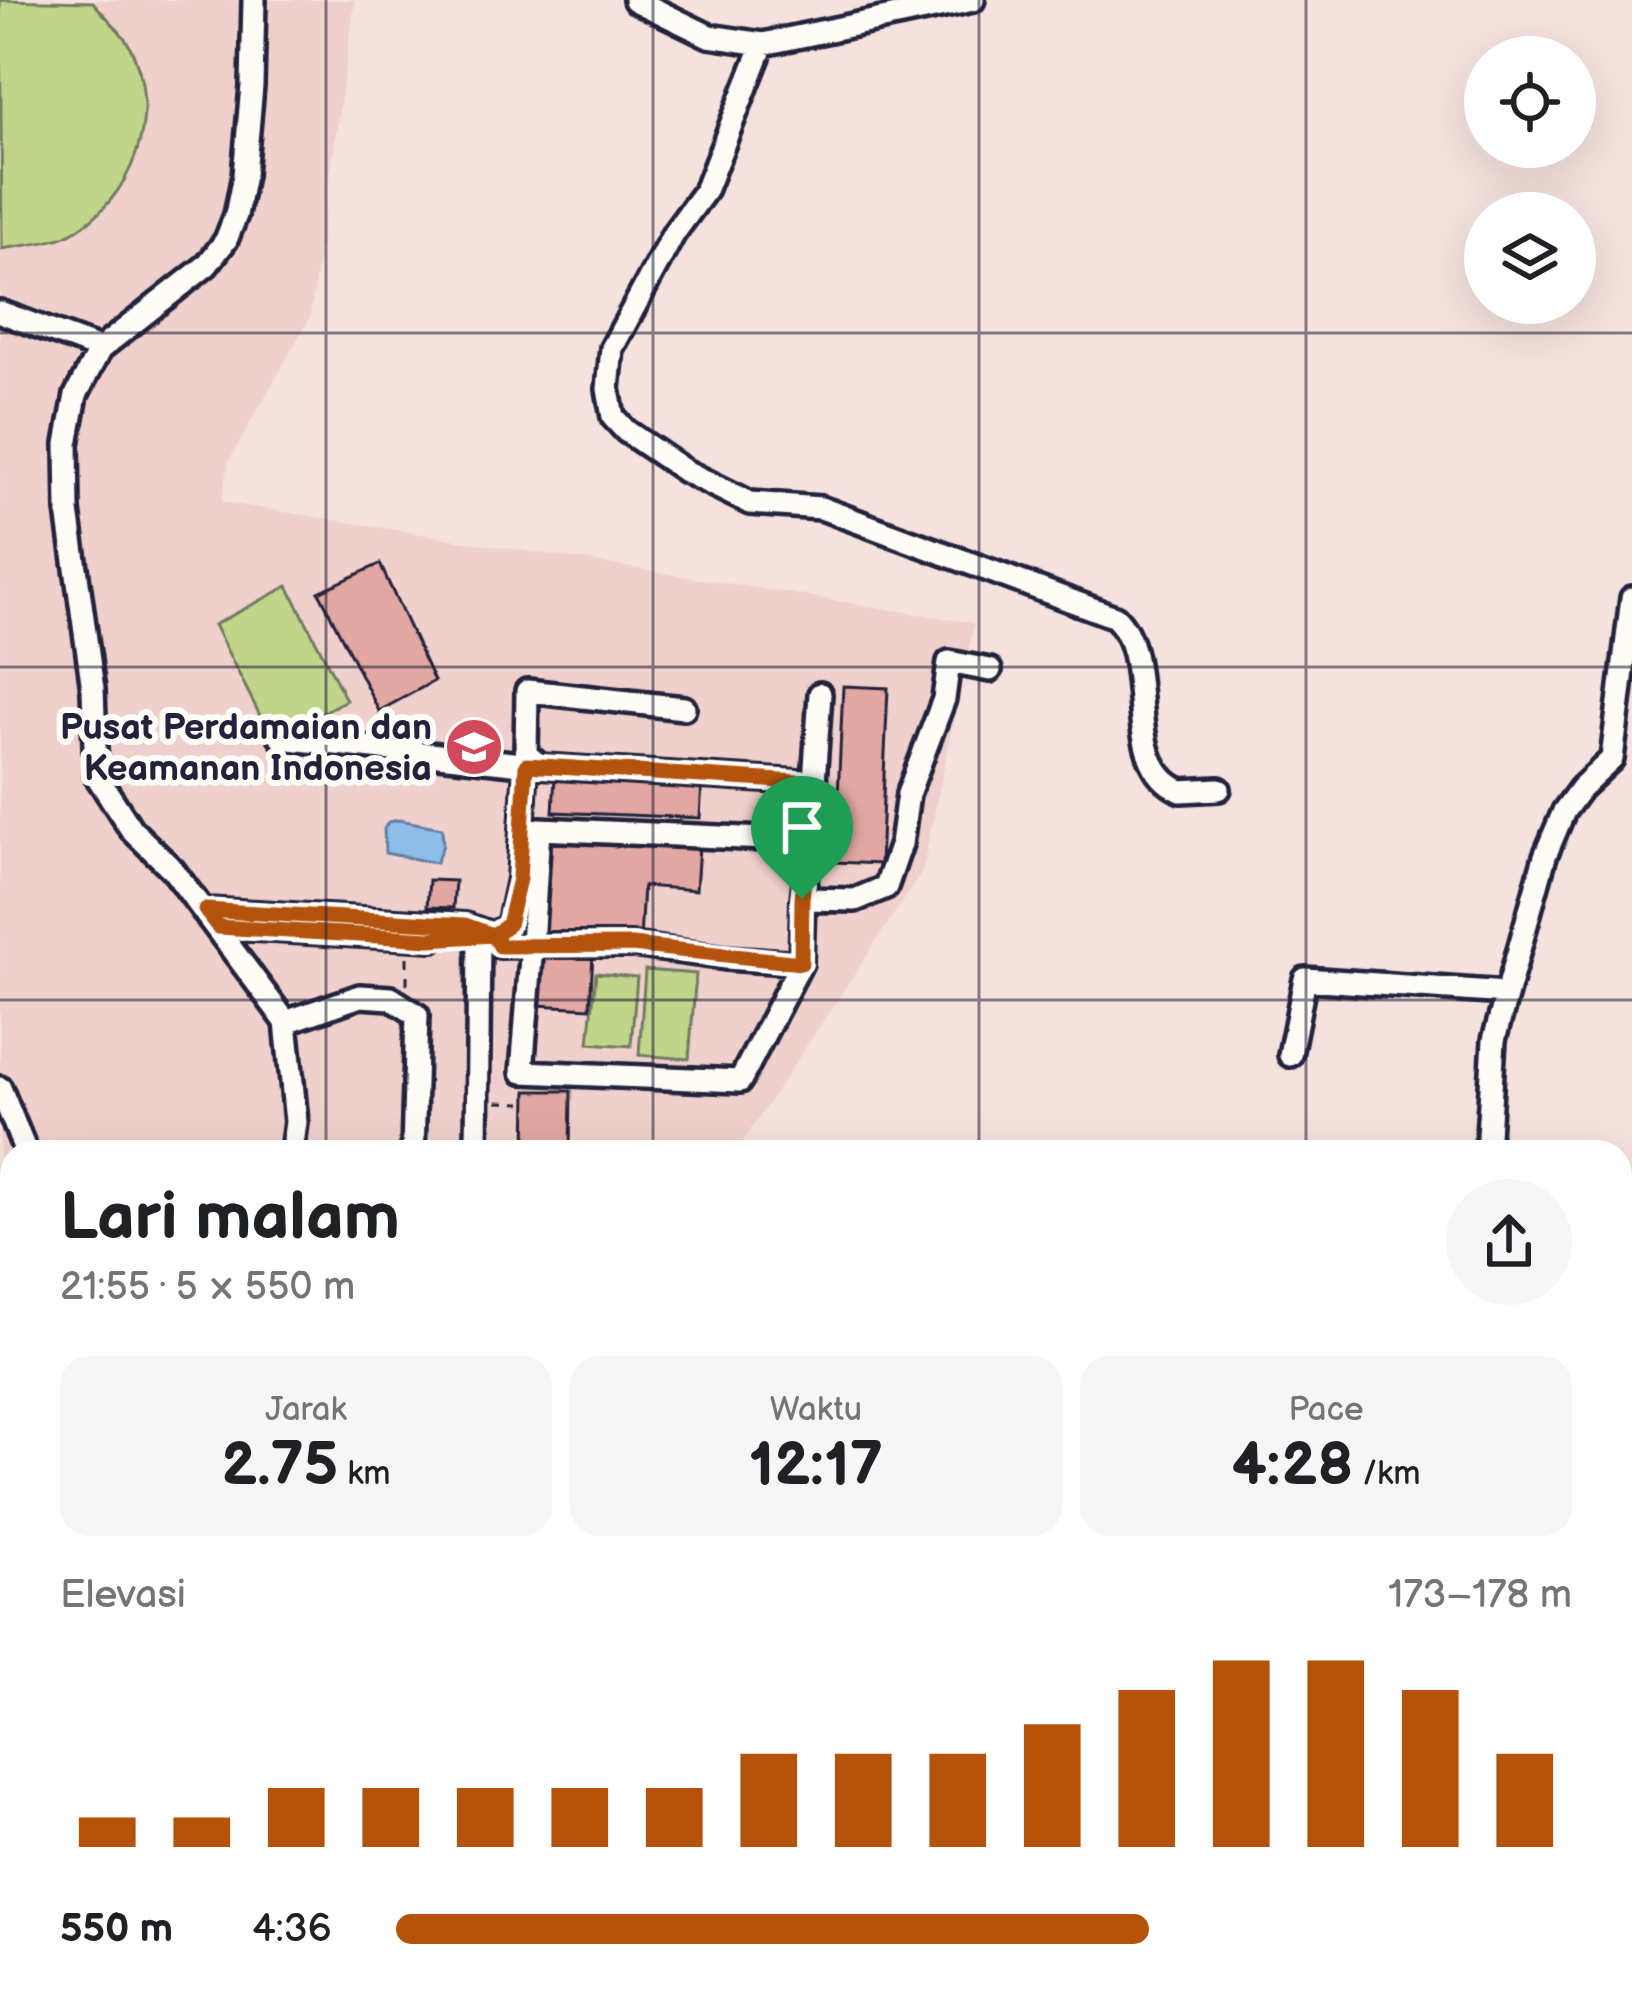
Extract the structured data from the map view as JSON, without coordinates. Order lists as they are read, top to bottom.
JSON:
{
  "places": {
    "school or university": ["Pusat Perdamaian dan Keamanan Indonesia"]
  },
  "page": {
    "heading": ["Lari malam", "21:55 · 5 × 550 m"],
    "stats": [
      ["Jarak", "2.75 km"],
      ["Waktu", "12:17"],
      ["Pace", "4:28 /km"]
    ],
    "chart": ["Elevasi", "173–178 m"],
    "list": [
      {
        "name": "550 m",
        "note": "4:36"
      }
    ]
  }
}
